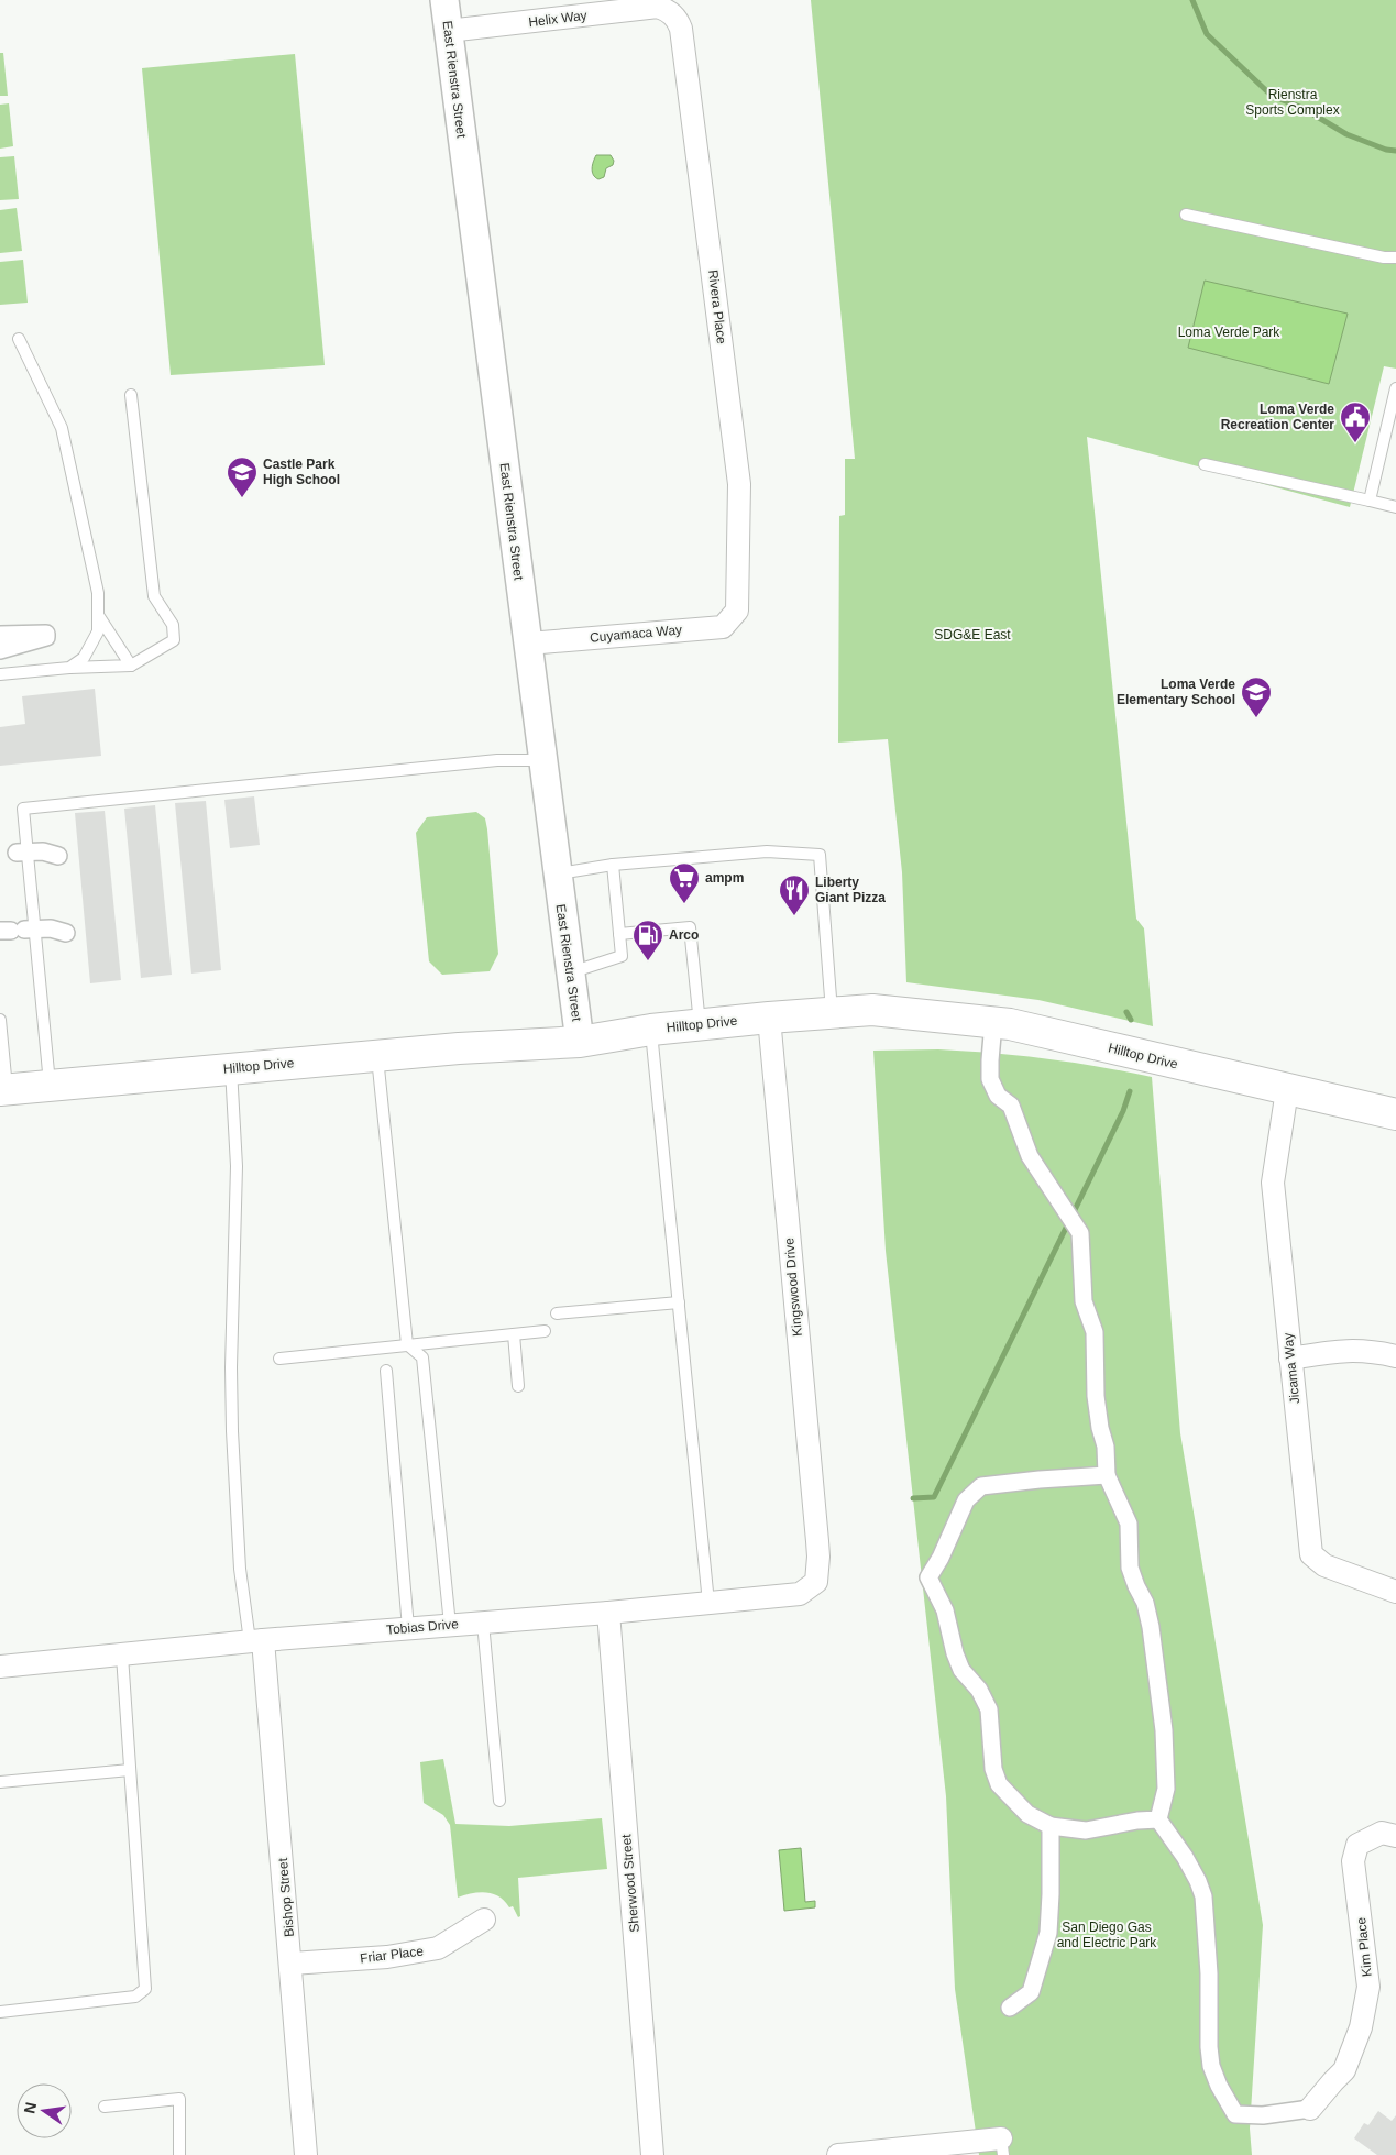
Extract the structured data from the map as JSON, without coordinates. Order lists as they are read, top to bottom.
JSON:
{
  "streets": {
    "main road": ["Hilltop Drive"],
    "street": [
      "Helix Way",
      "East Rienstra Street",
      "Rivera Place",
      "Cuyamaca Way",
      "Kingswood Drive",
      "Jicama Way",
      "Tobias Drive",
      "Sherwood Street",
      "Bishop Street",
      "Kim Place",
      "Friar Place"
    ]
  },
  "crossings": [
    ["Helix Way", "East Rienstra Street"],
    ["Helix Way", "Rivera Place"],
    ["East Rienstra Street", "Cuyamaca Way"],
    ["East Rienstra Street", "Hilltop Drive"],
    ["Rivera Place", "Cuyamaca Way"],
    ["Hilltop Drive", "Kingswood Drive"],
    ["Hilltop Drive", "Jicama Way"],
    ["Kingswood Drive", "Tobias Drive"],
    ["Tobias Drive", "Sherwood Street"],
    ["Tobias Drive", "Bishop Street"],
    ["Bishop Street", "Friar Place"]
  ],
  "parks": [
    "Rienstra Sports Complex",
    "Loma Verde Park",
    "SDG&E East",
    "San Diego Gas and Electric Park"
  ],
  "places": {
    "public building": ["Loma Verde Recreation Center"],
    "school or university": ["Castle Park High School", "Loma Verde Elementary School"],
    "supermarket": ["ampm"],
    "restaurant": ["Liberty Giant Pizza"],
    "fuel station": ["Arco"]
  },
  "north": "left"
}
